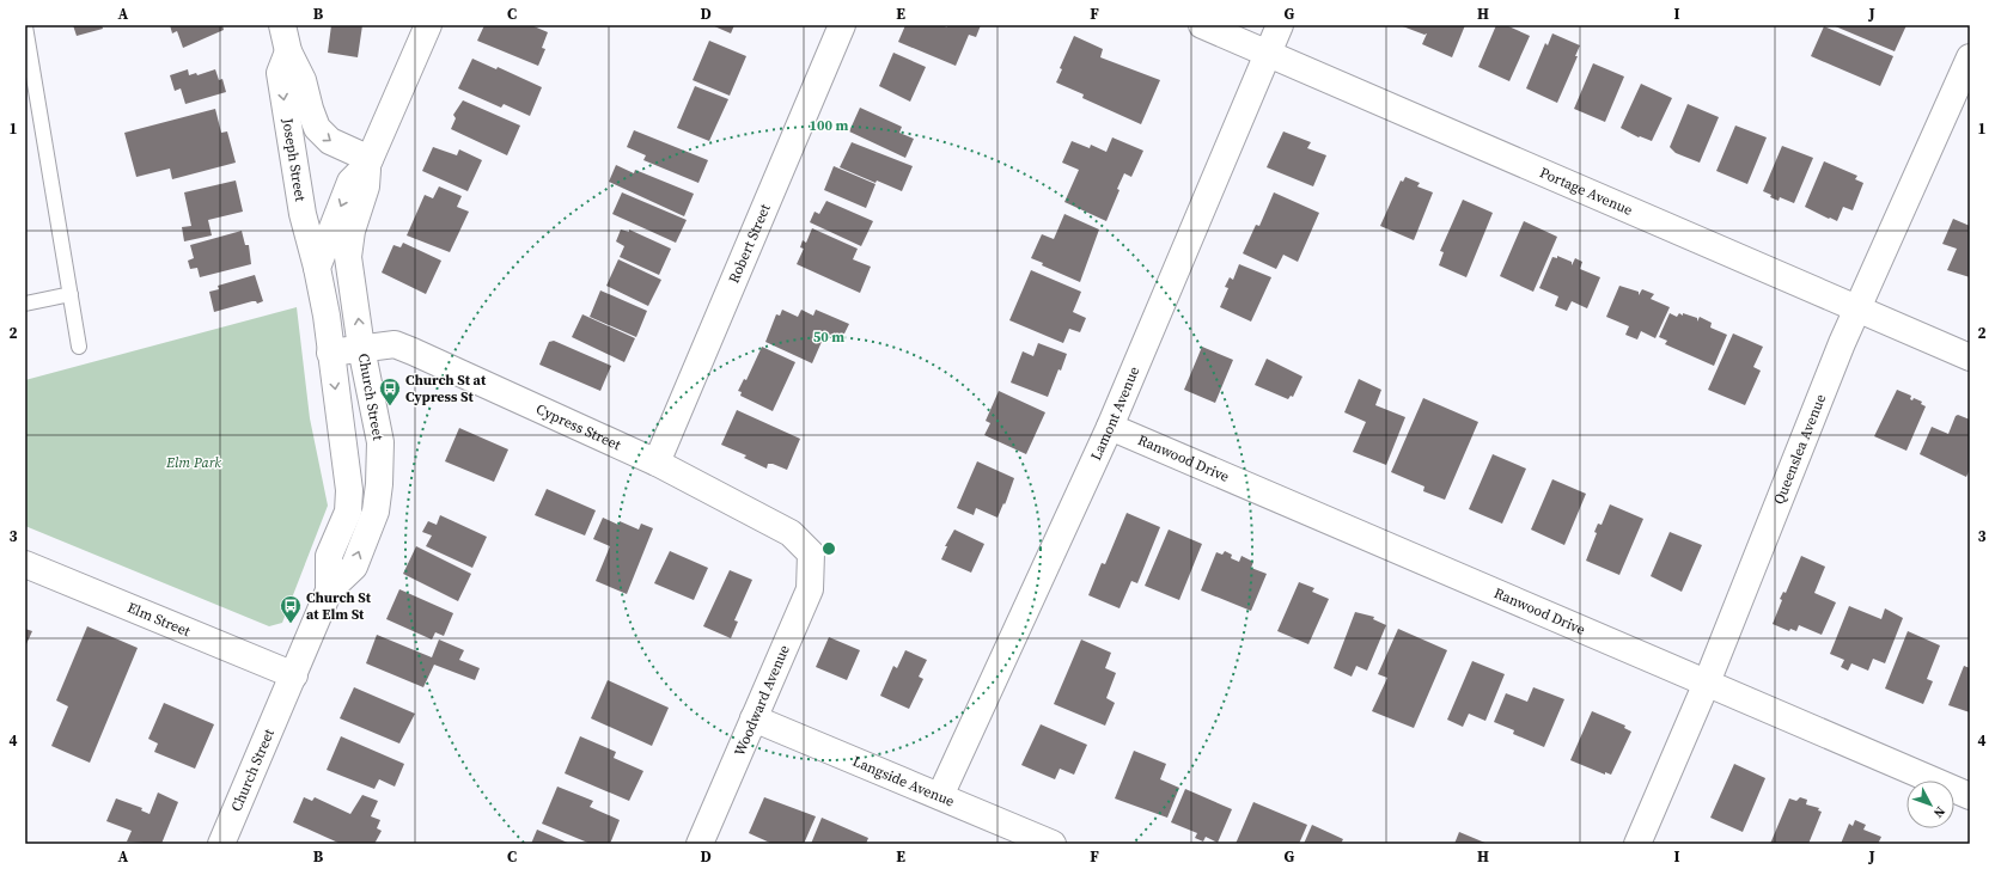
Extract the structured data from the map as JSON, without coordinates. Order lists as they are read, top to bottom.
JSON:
{
  "streets": {
    "street": [
      "Joseph Street",
      "Portage Avenue",
      "Robert Street",
      "Church Street",
      "Lamont Avenue",
      "Cypress Street",
      "Queenslea Avenue",
      "Ranwood Drive",
      "Elm Street",
      "Woodward Avenue",
      "Langside Avenue"
    ]
  },
  "crossings": [
    ["Joseph Street", "Church Street"],
    ["Portage Avenue", "Lamont Avenue"],
    ["Portage Avenue", "Queenslea Avenue"],
    ["Robert Street", "Cypress Street"],
    ["Church Street", "Cypress Street"],
    ["Church Street", "Elm Street"],
    ["Lamont Avenue", "Ranwood Drive"],
    ["Lamont Avenue", "Langside Avenue"],
    ["Cypress Street", "Woodward Avenue"],
    ["Queenslea Avenue", "Ranwood Drive"],
    ["Woodward Avenue", "Langside Avenue"]
  ],
  "one_way": ["Joseph Street"],
  "parks": ["Elm Park"],
  "places": {
    "bus stop": ["Church St at Cypress St", "Church St at Elm St"]
  },
  "north": "bottom right",
  "grid": {
    "columns": [
      "A",
      "B",
      "C",
      "D",
      "E",
      "F",
      "G",
      "H",
      "I",
      "J"
    ],
    "rows": [
      "1",
      "2",
      "3",
      "4"
    ]
  },
  "rings": ["100 m", "50 m"]
}
